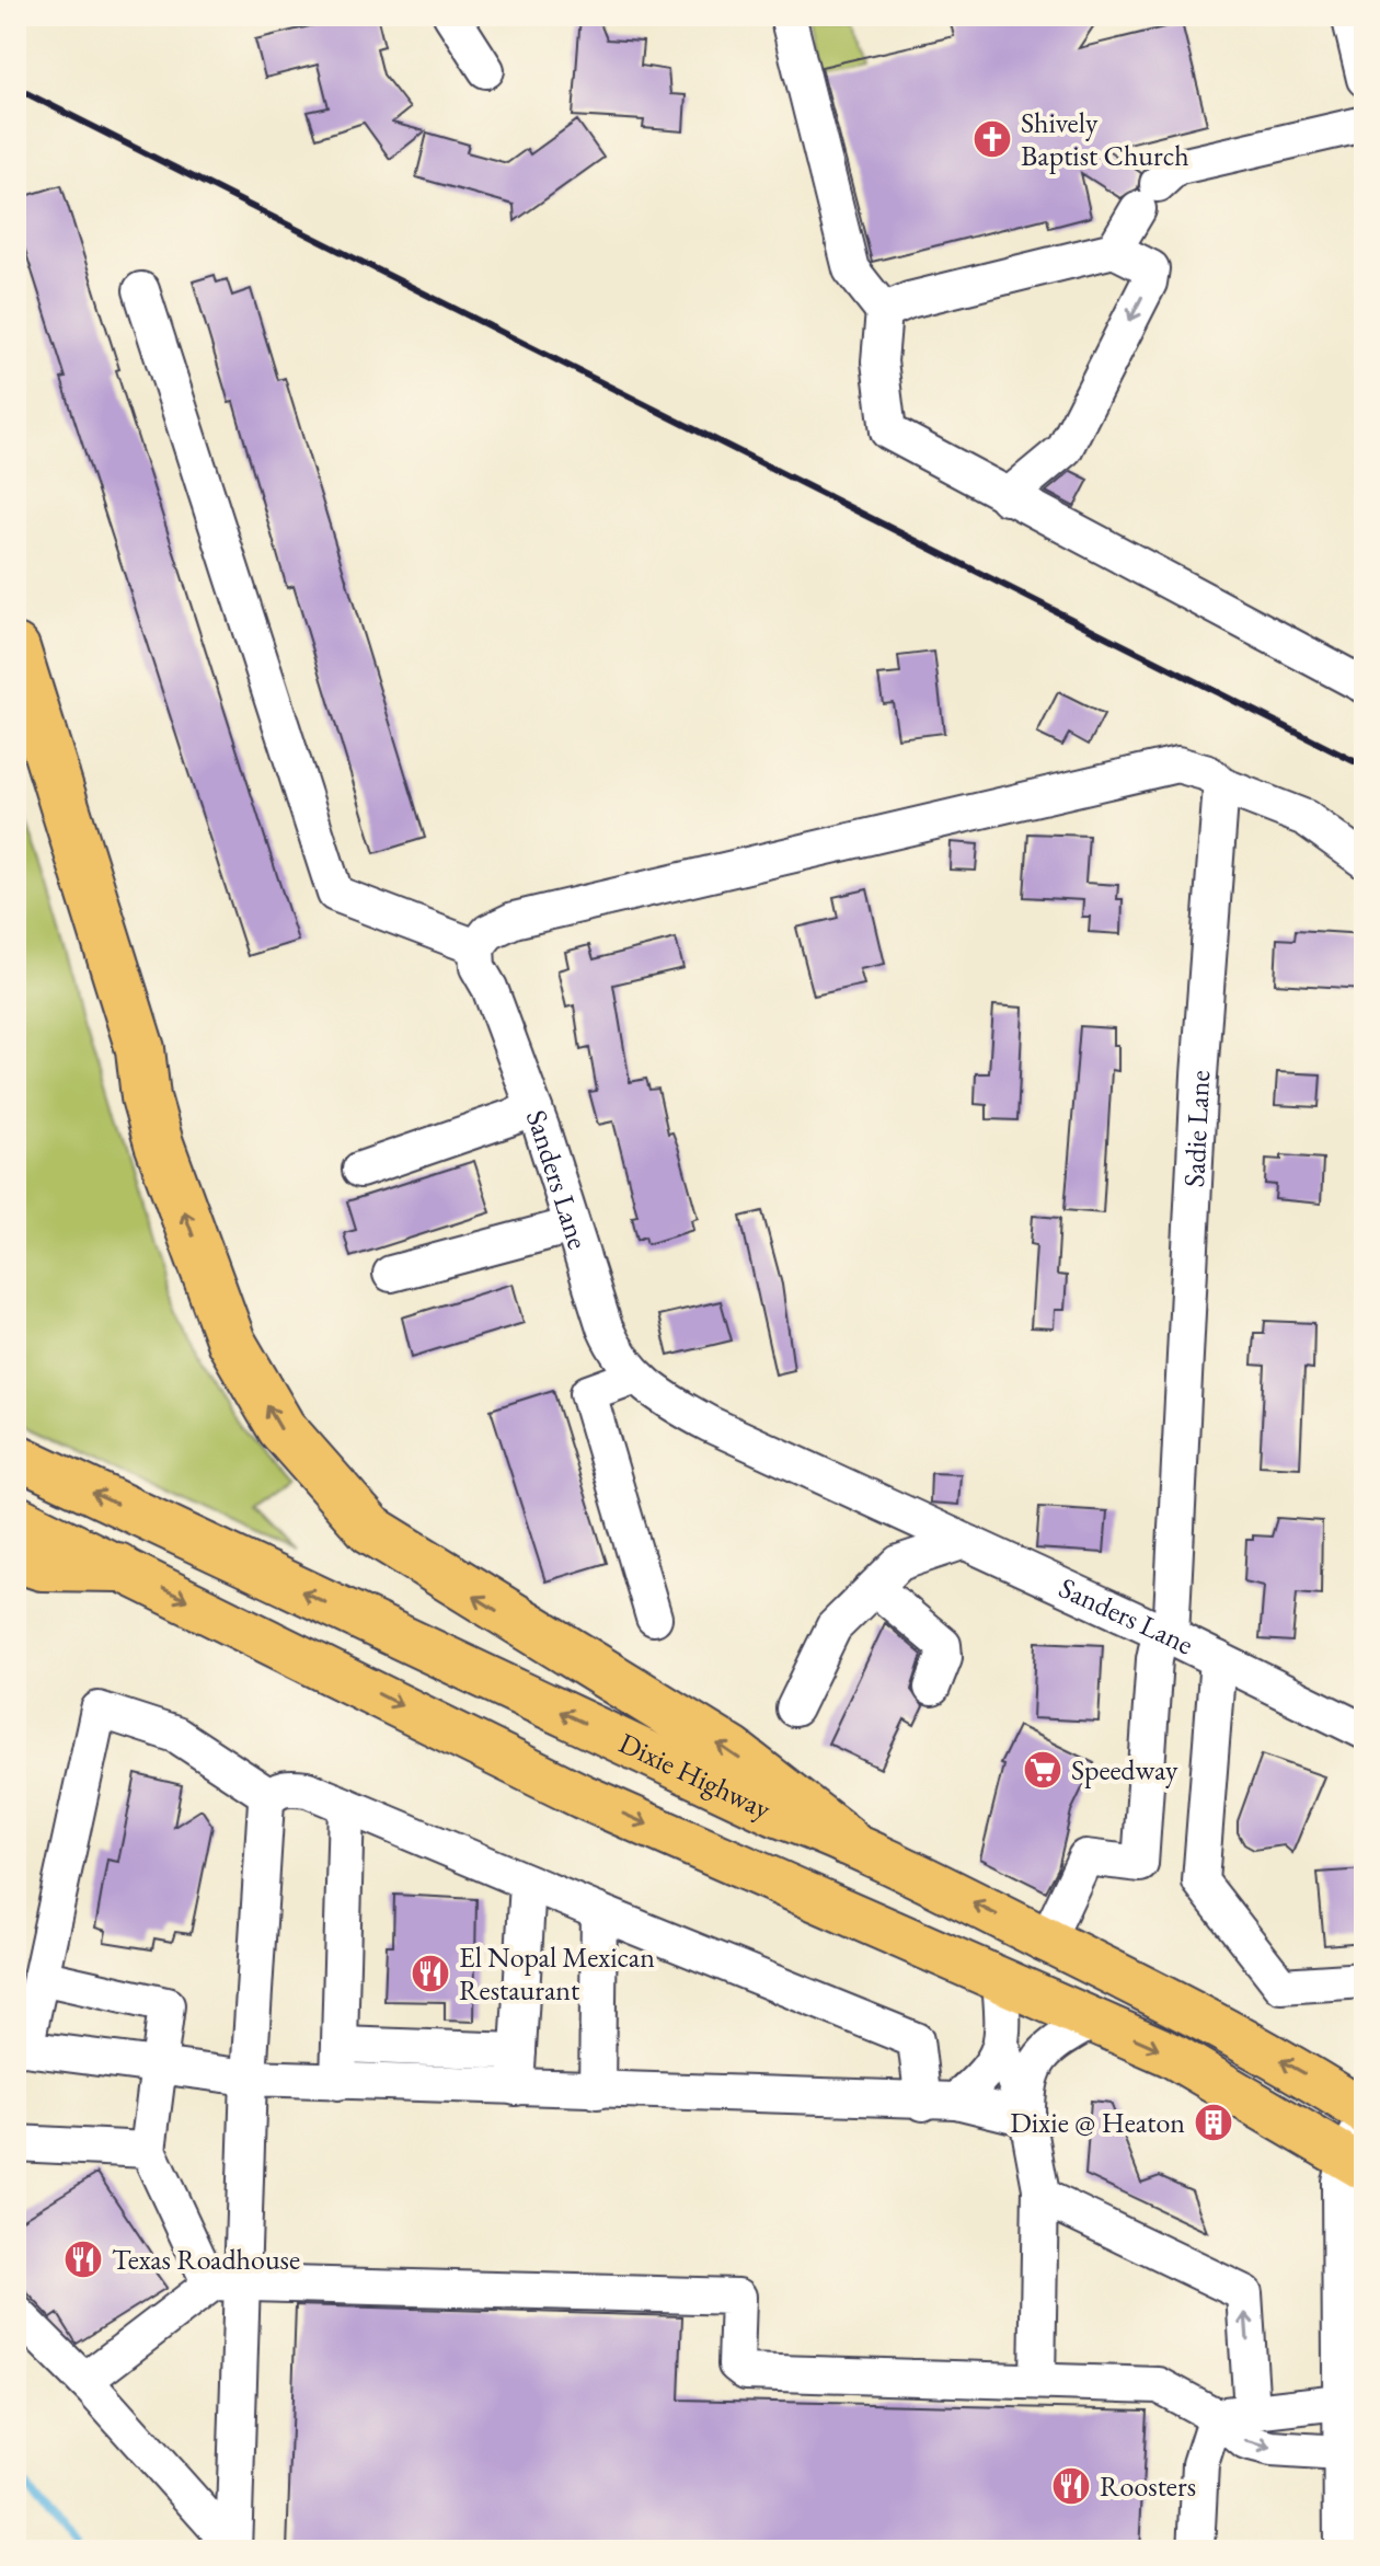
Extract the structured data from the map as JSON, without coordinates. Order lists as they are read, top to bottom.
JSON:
{
  "streets": {
    "main road": ["Dixie Highway"],
    "street": ["Sadie Lane", "Sanders Lane"]
  },
  "crossings": [
    ["Sadie Lane", "Sanders Lane"],
    ["Sadie Lane", "Dixie Highway"]
  ],
  "places": {
    "church": ["Shively Baptist Church"],
    "supermarket": ["Speedway"],
    "restaurant": ["El Nopal Mexican Restaurant", "Texas Roadhouse", "Roosters"],
    "building": ["Dixie @ Heaton"]
  }
}
